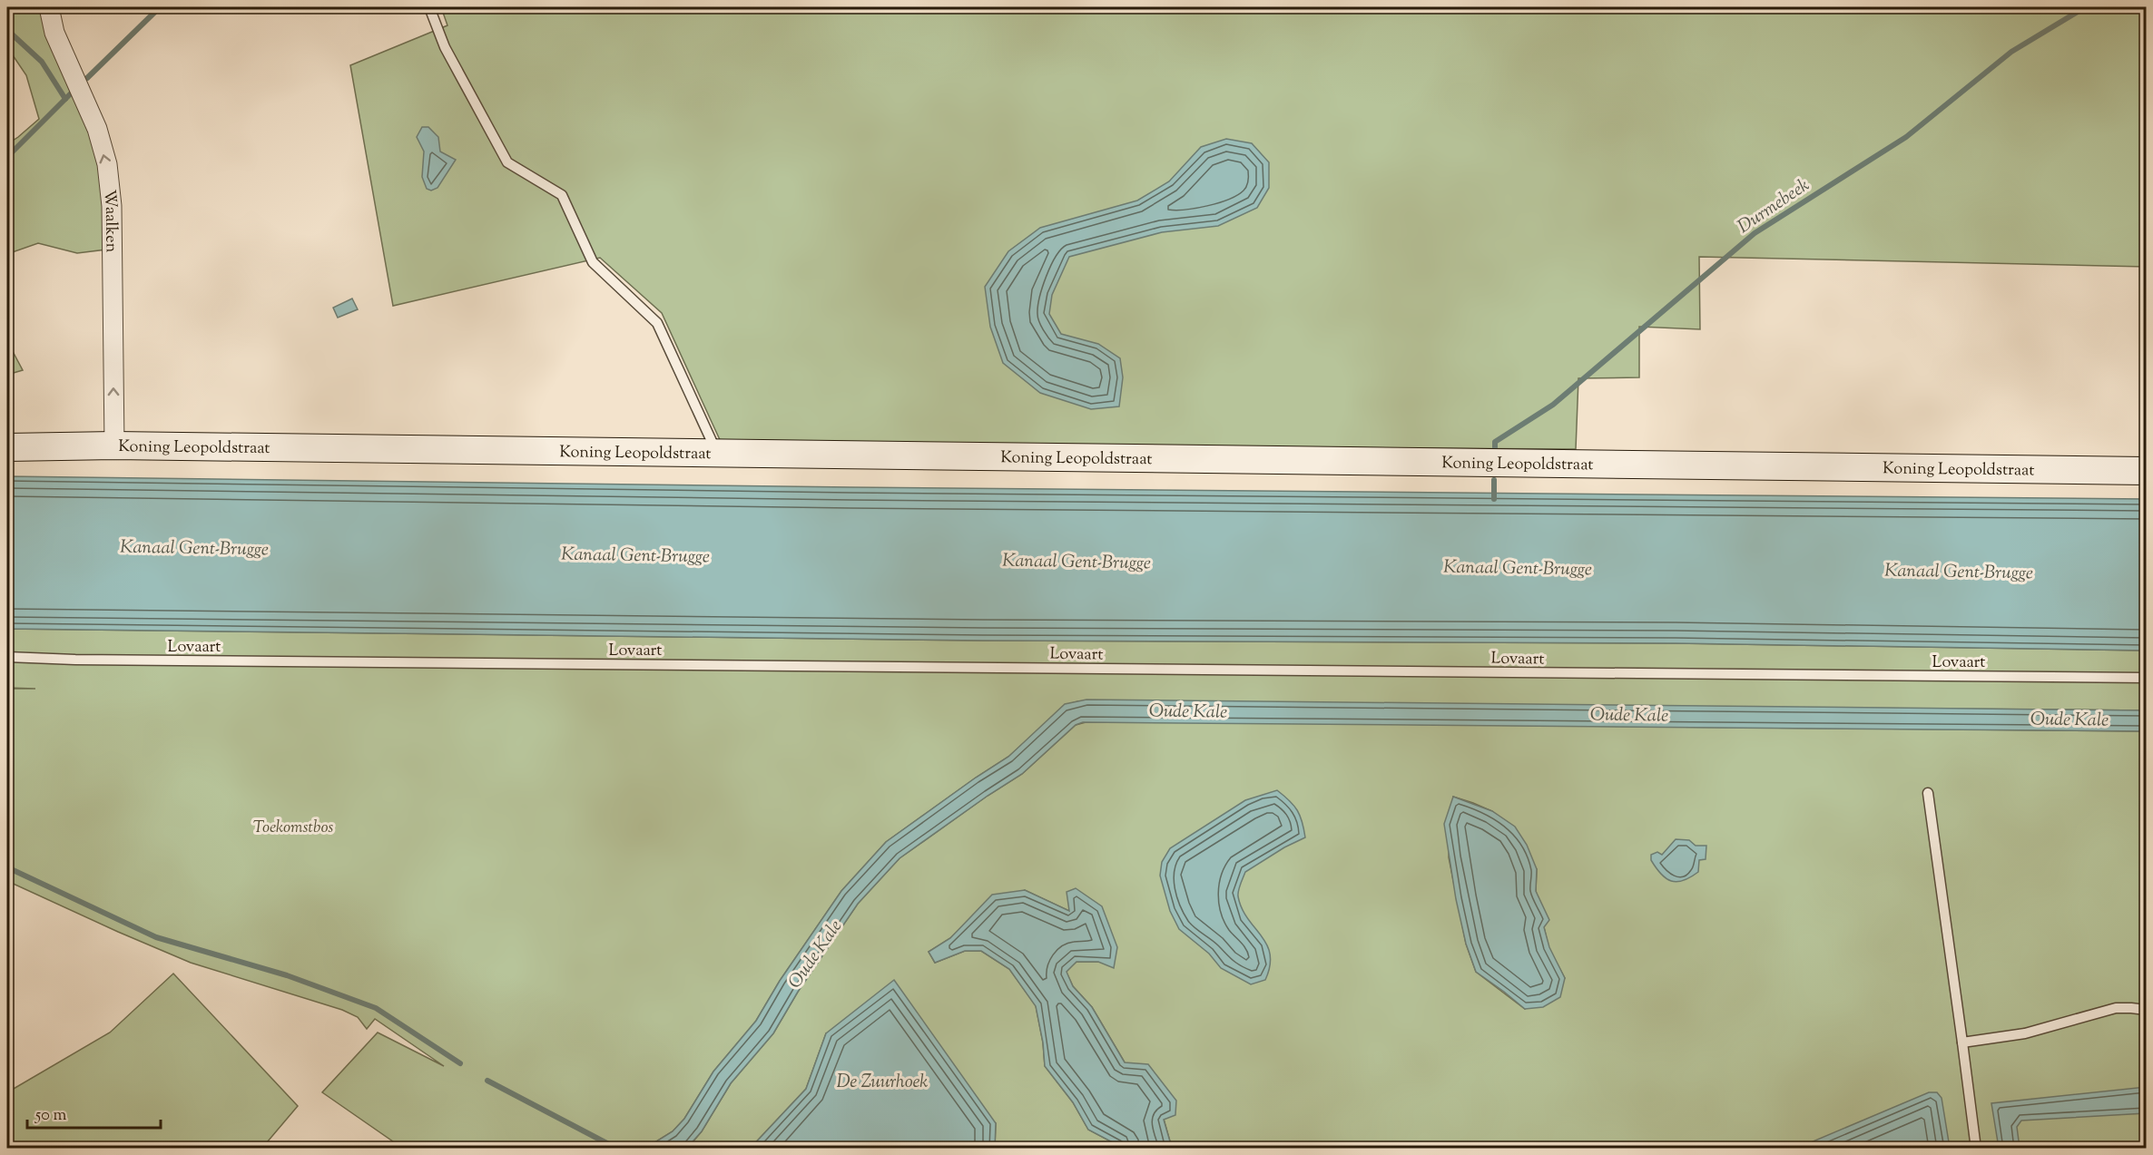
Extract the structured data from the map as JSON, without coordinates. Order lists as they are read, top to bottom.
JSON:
{
  "streets": {
    "street": ["Waalken", "Koning Leopoldstraat"],
    "lane": ["Lovaart"]
  },
  "crossings": [
    ["Waalken", "Koning Leopoldstraat"]
  ],
  "one_way": ["Waalken"],
  "water": [
    "Durmebeek",
    "Kanaal Gent-Brugge",
    "Oude Kale",
    "De Zuurhoek"
  ],
  "parks": ["Toekomstbos"],
  "scale_bar": "50 m"
}
